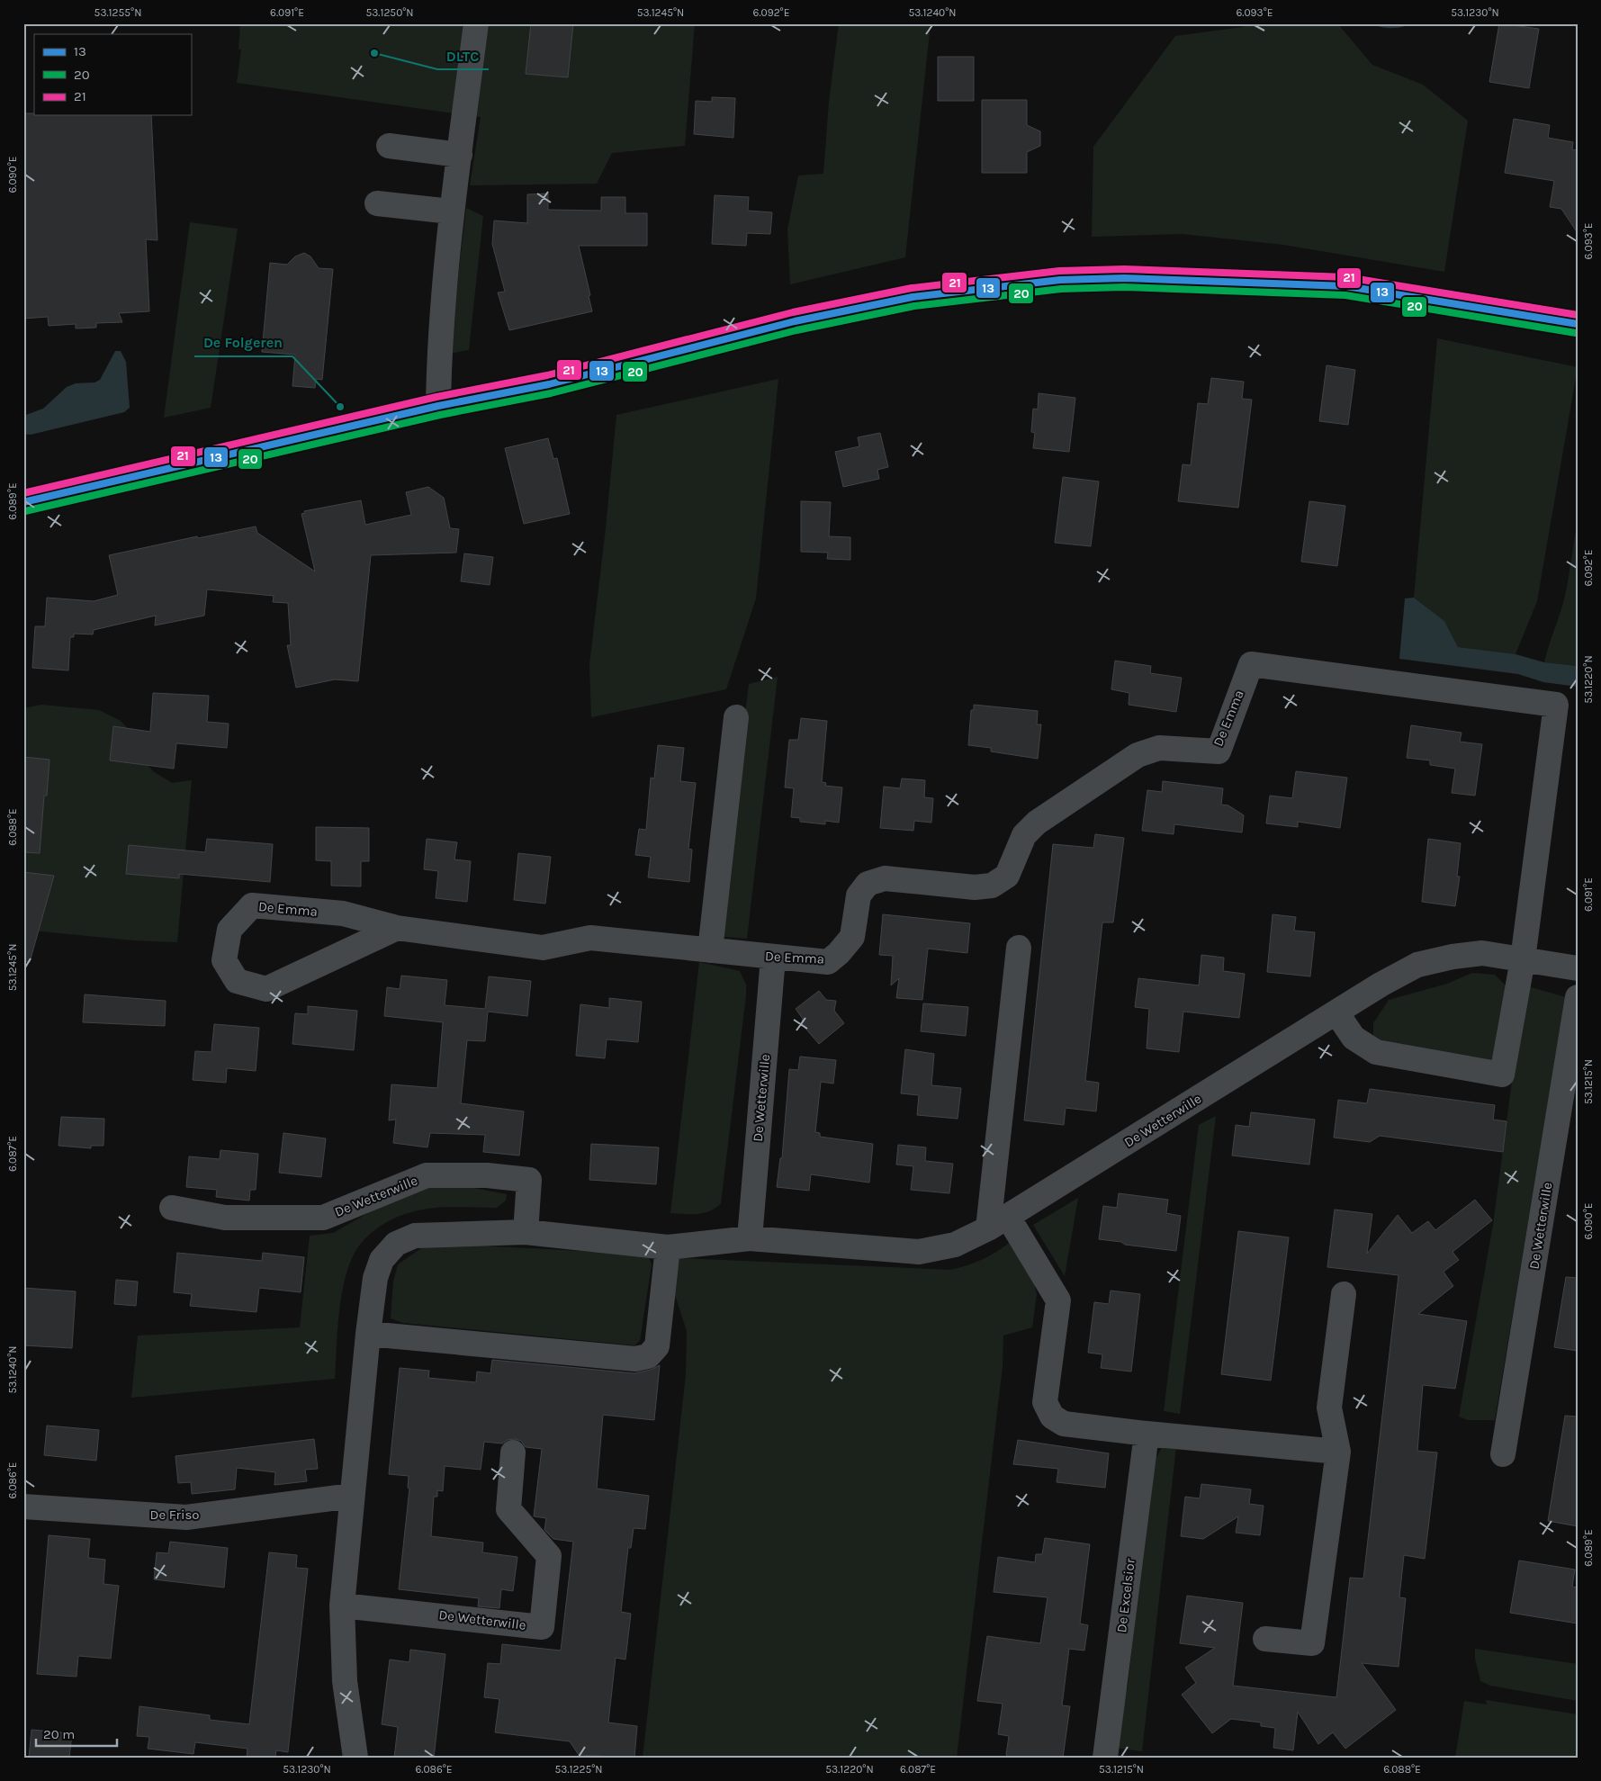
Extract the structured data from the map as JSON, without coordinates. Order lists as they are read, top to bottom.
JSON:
{
  "streets": {
    "street": [
      "De Emma",
      "De Wetterwille",
      "De Friso",
      "De Excelsior"
    ]
  },
  "crossings": [
    ["De Emma", "De Wetterwille"],
    ["De Wetterwille", "De Friso"]
  ],
  "places": ["DLTC", "De Folgeren"],
  "lines": ["transit line 21", "transit line 13", "transit line 20"],
  "legend": ["13", "20", "21"],
  "scale_bar": "20 m",
  "coordinates": [
    "53.1255°N",
    "6.091°E",
    "53.1250°N",
    "53.1245°N",
    "6.092°E",
    "53.1240°N",
    "6.093°E",
    "53.1230°N",
    "6.090°E",
    "6.089°E",
    "53.1220°N",
    "6.088°E",
    "53.1215°N",
    "6.087°E",
    "6.086°E",
    "53.1225°N"
  ]
}
